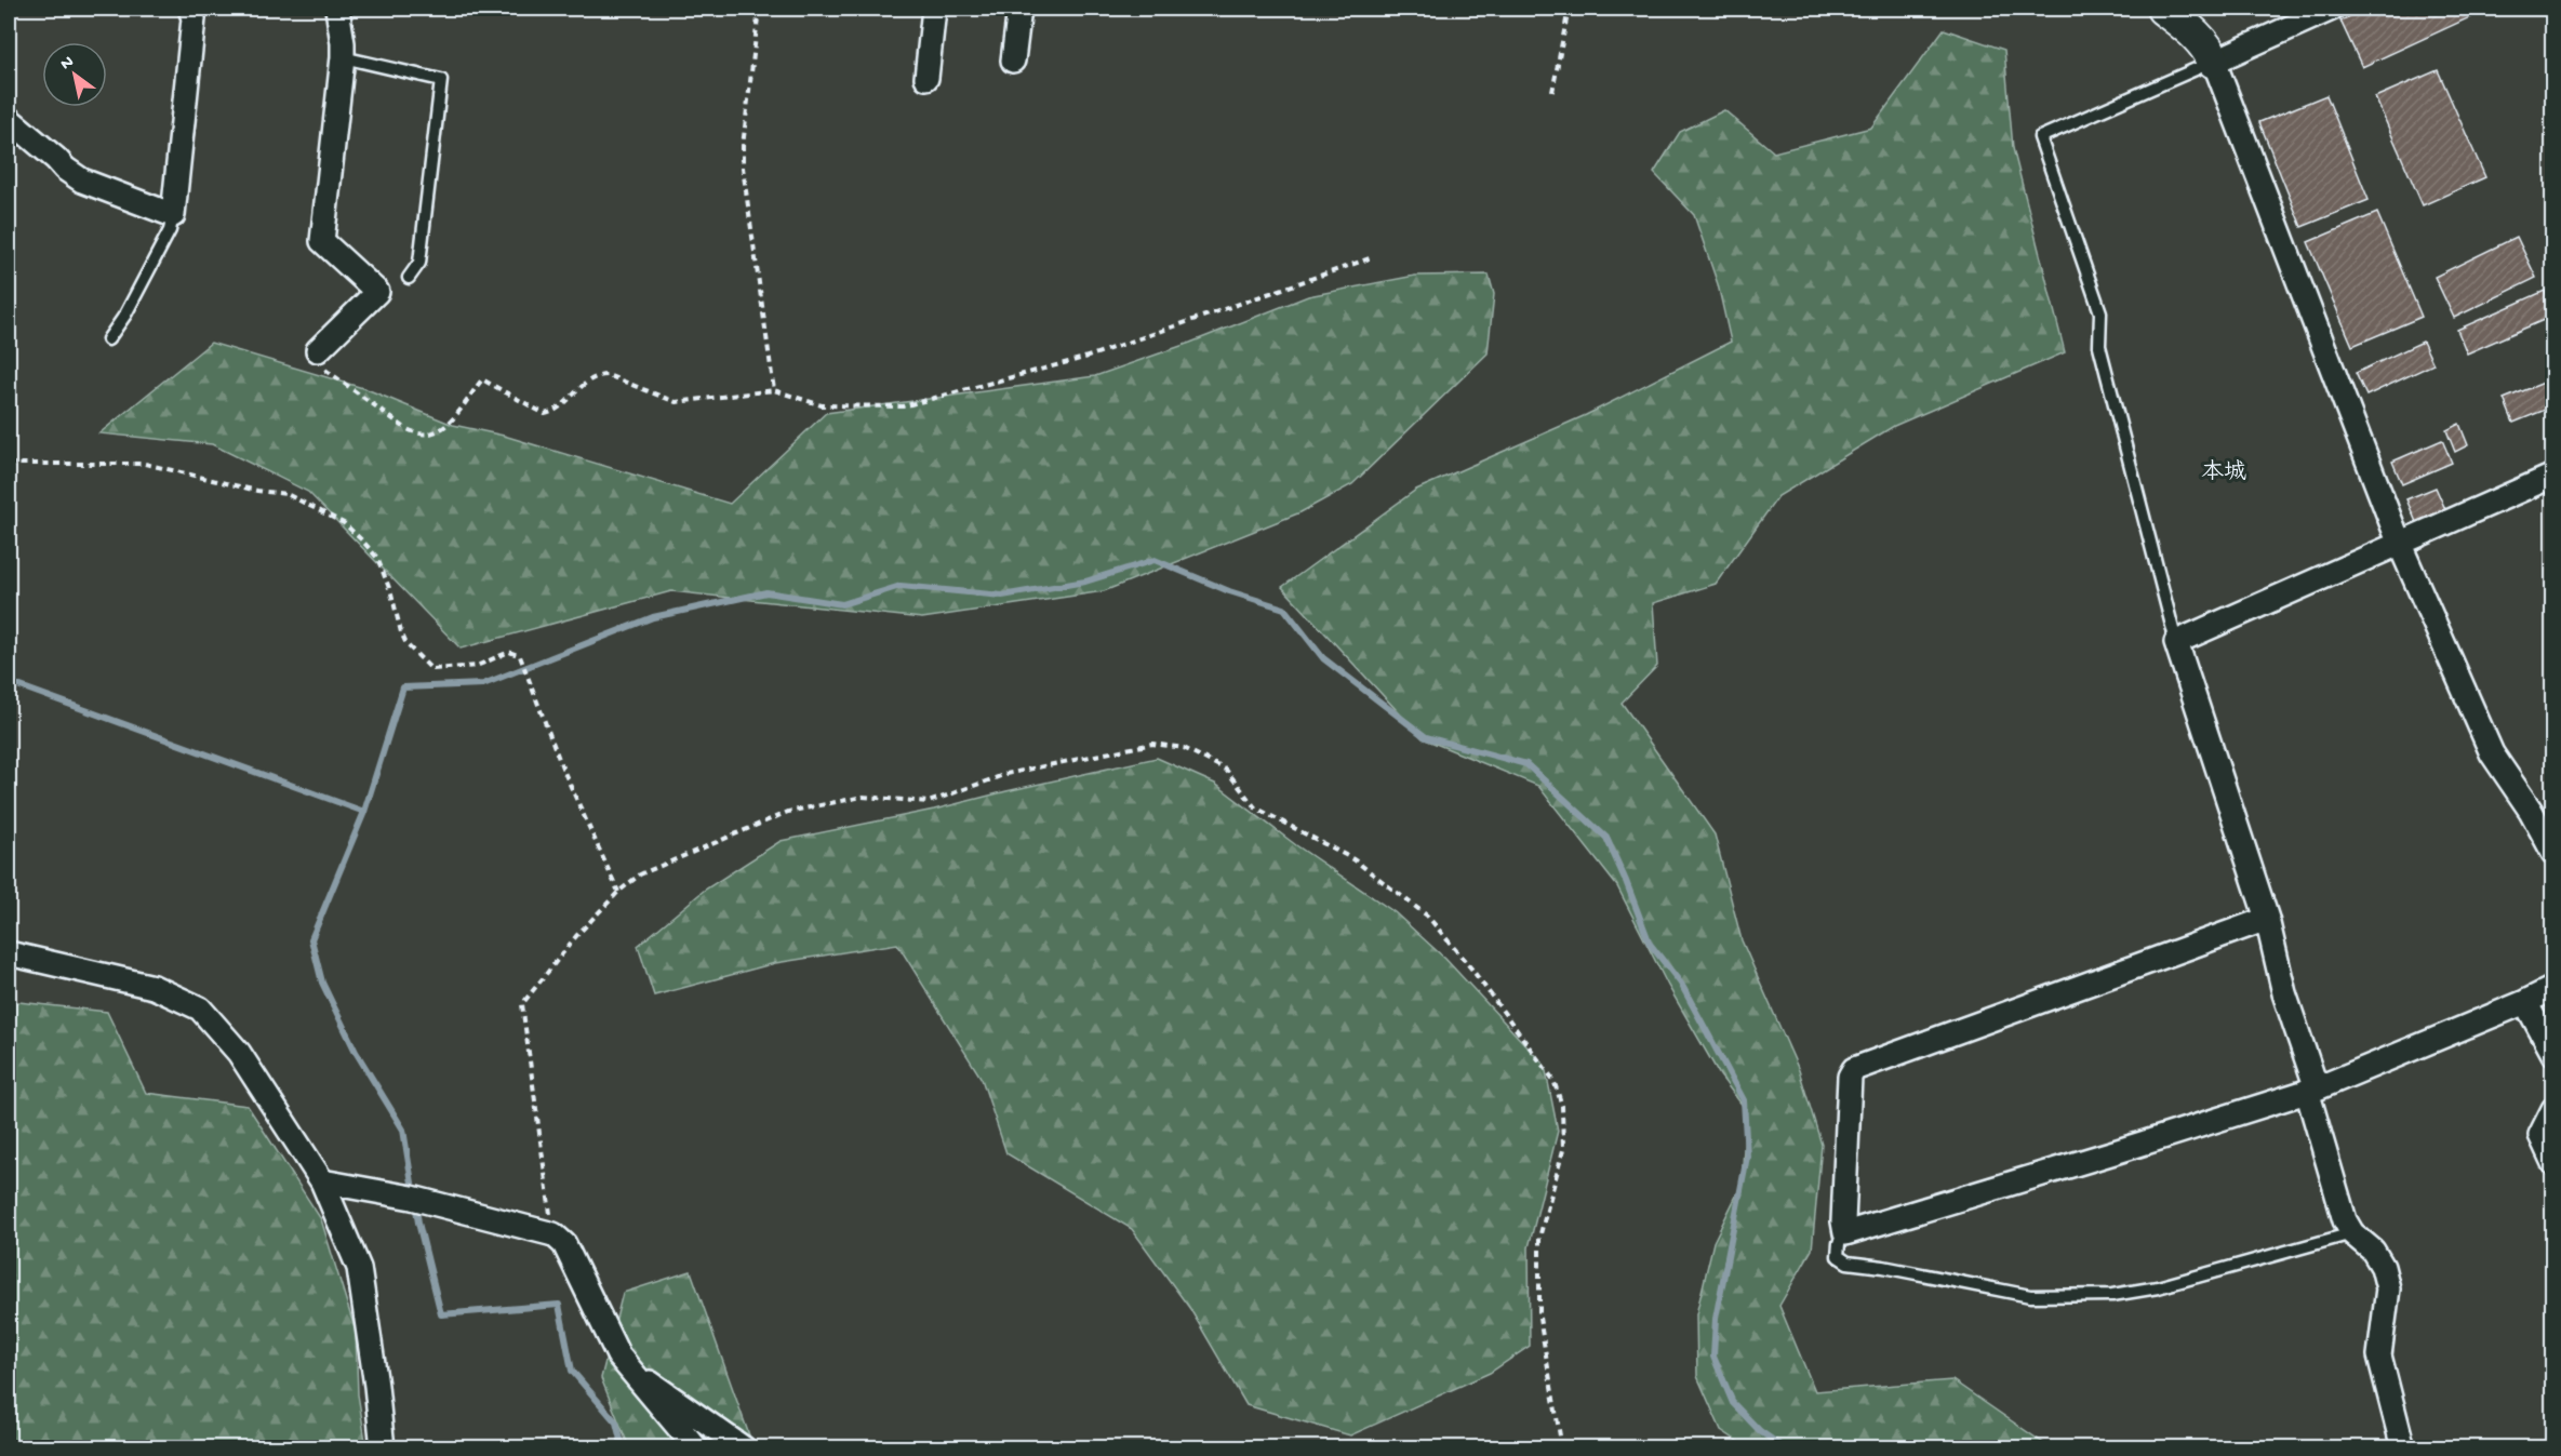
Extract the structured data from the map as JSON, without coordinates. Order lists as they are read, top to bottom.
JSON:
{
  "districts": ["本城"],
  "north": "top left"
}
